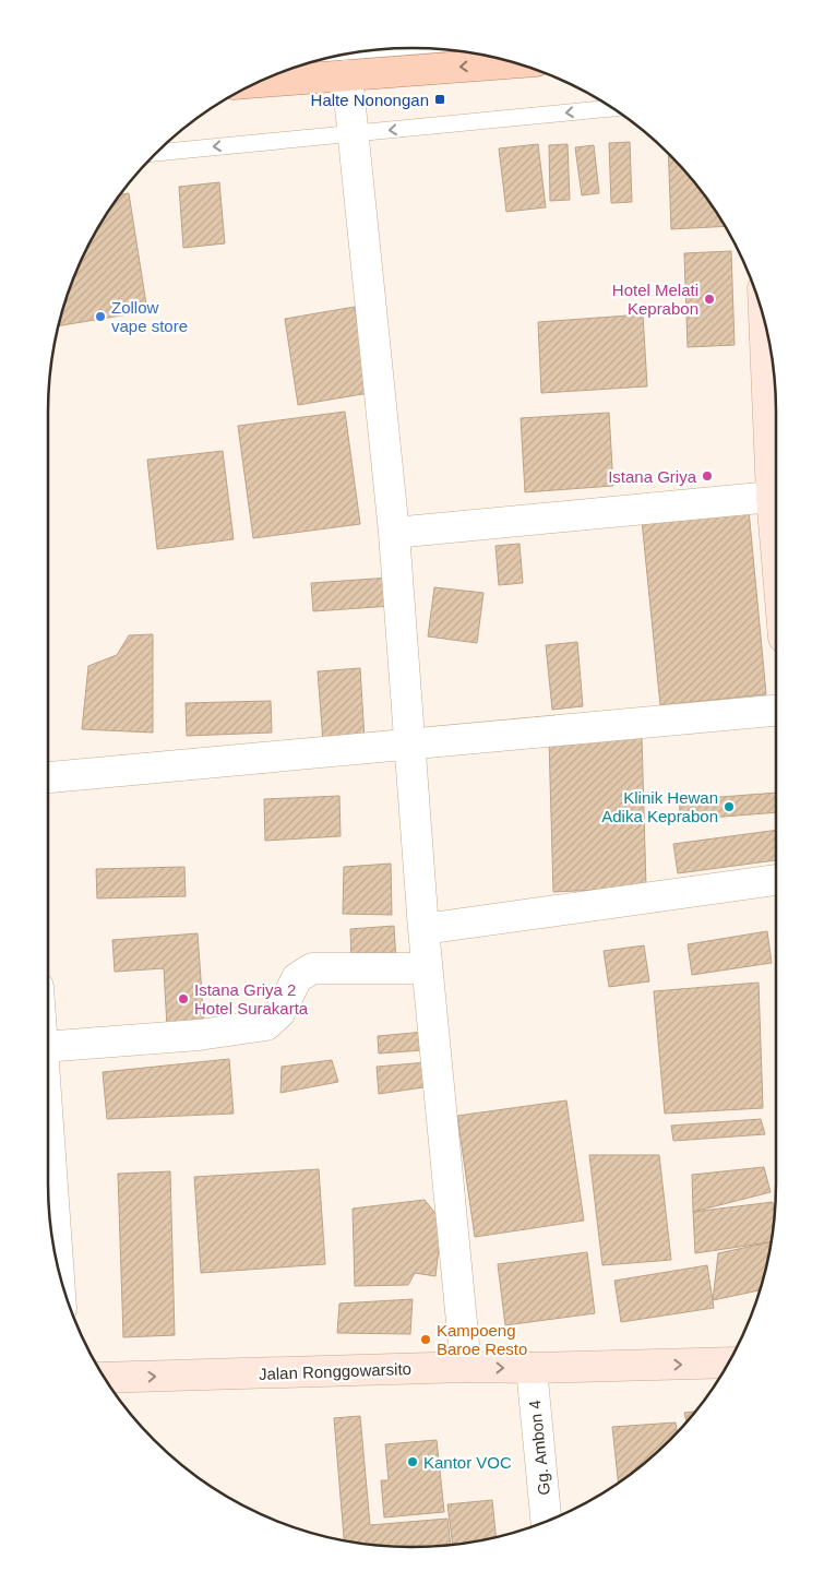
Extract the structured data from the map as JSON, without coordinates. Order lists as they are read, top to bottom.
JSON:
{
  "streets": {
    "main road": ["Jalan Ronggowarsito"],
    "street": ["Gg. Ambon 4"]
  },
  "crossings": [
    ["Jalan Ronggowarsito", "Gg. Ambon 4"]
  ],
  "one_way": ["Jalan Ronggowarsito"],
  "places": {
    "transit": ["Halte Nonongan"],
    "other": [
      "Hotel Melati Keprabon",
      "Zollow vape store",
      "Istana Griya",
      "Klinik Hewan Adika Keprabon",
      "Istana Griya 2 Hotel Surakarta",
      "Kampoeng Baroe Resto",
      "Kantor VOC"
    ]
  }
}
